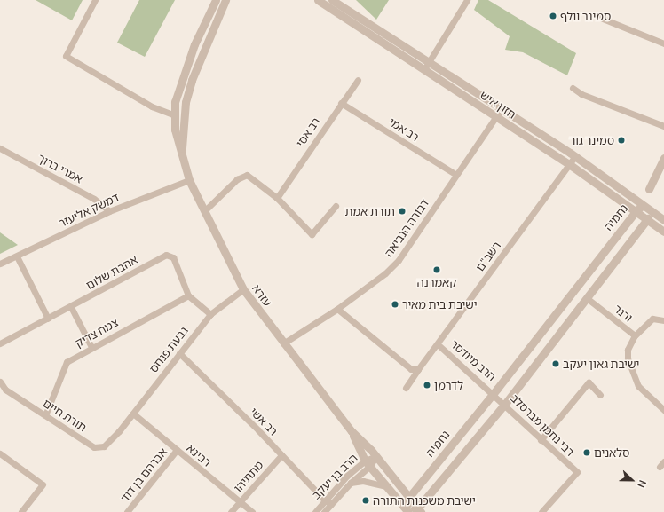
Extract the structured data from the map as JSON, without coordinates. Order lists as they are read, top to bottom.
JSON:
{
  "streets": {
    "street": [
      "חזון איש",
      "רב אמי",
      "רב אסי",
      "אמרי ברוך",
      "דמשק אליעזר",
      "נחמיה",
      "דבורה הנביאה",
      "רשב\"ם",
      "אהבת שלום",
      "עזרא",
      "ורנר",
      "צמח צדיק",
      "גבעת פנחס",
      "הרב מיודסר",
      "תורת חיים",
      "רב אשי",
      "רבי נחמן מברסלב",
      "רבינא",
      "אברהם בן דוד",
      "מתתיהו",
      "הרב בן יעקב"
    ]
  },
  "crossings": [
    ["חזון איש", "נחמיה"],
    ["חזון איש", "דבורה הנביאה"],
    ["חזון איש", "רשב\"ם"],
    ["רב אמי", "רב אסי"],
    ["רב אמי", "דבורה הנביאה"],
    ["אמרי ברוך", "דמשק אליעזר"],
    ["דמשק אליעזר", "עזרא"],
    ["נחמיה", "עזרא"],
    ["נחמיה", "הרב מיודסר"],
    ["נחמיה", "רבי נחמן מברסלב"],
    ["דבורה הנביאה", "עזרא"],
    ["רשב\"ם", "הרב מיודסר"],
    ["אהבת שלום", "צמח צדיק"],
    ["אהבת שלום", "גבעת פנחס"],
    ["עזרא", "גבעת פנחס"],
    ["עזרא", "הרב בן יעקב"],
    ["צמח צדיק", "תורת חיים"],
    ["גבעת פנחס", "תורת חיים"],
    ["גבעת פנחס", "רב אשי"],
    ["גבעת פנחס", "רבינא"],
    ["הרב מיודסר", "רבי נחמן מברסלב"],
    ["רב אשי", "מתתיהו"],
    ["רב אשי", "הרב בן יעקב"],
    ["רבינא", "אברהם בן דוד"],
    ["רבינא", "מתתיהו"]
  ],
  "places": [
    "סמינר וולף",
    "סמינר גור",
    "תורת אמת",
    "קאמרנה",
    "ישיבת בית מאיר",
    "ישיבת גאון יעקב",
    "לדרמן",
    "סלאנים",
    "ישיבת משכנות התורה"
  ],
  "north": "right"
}
